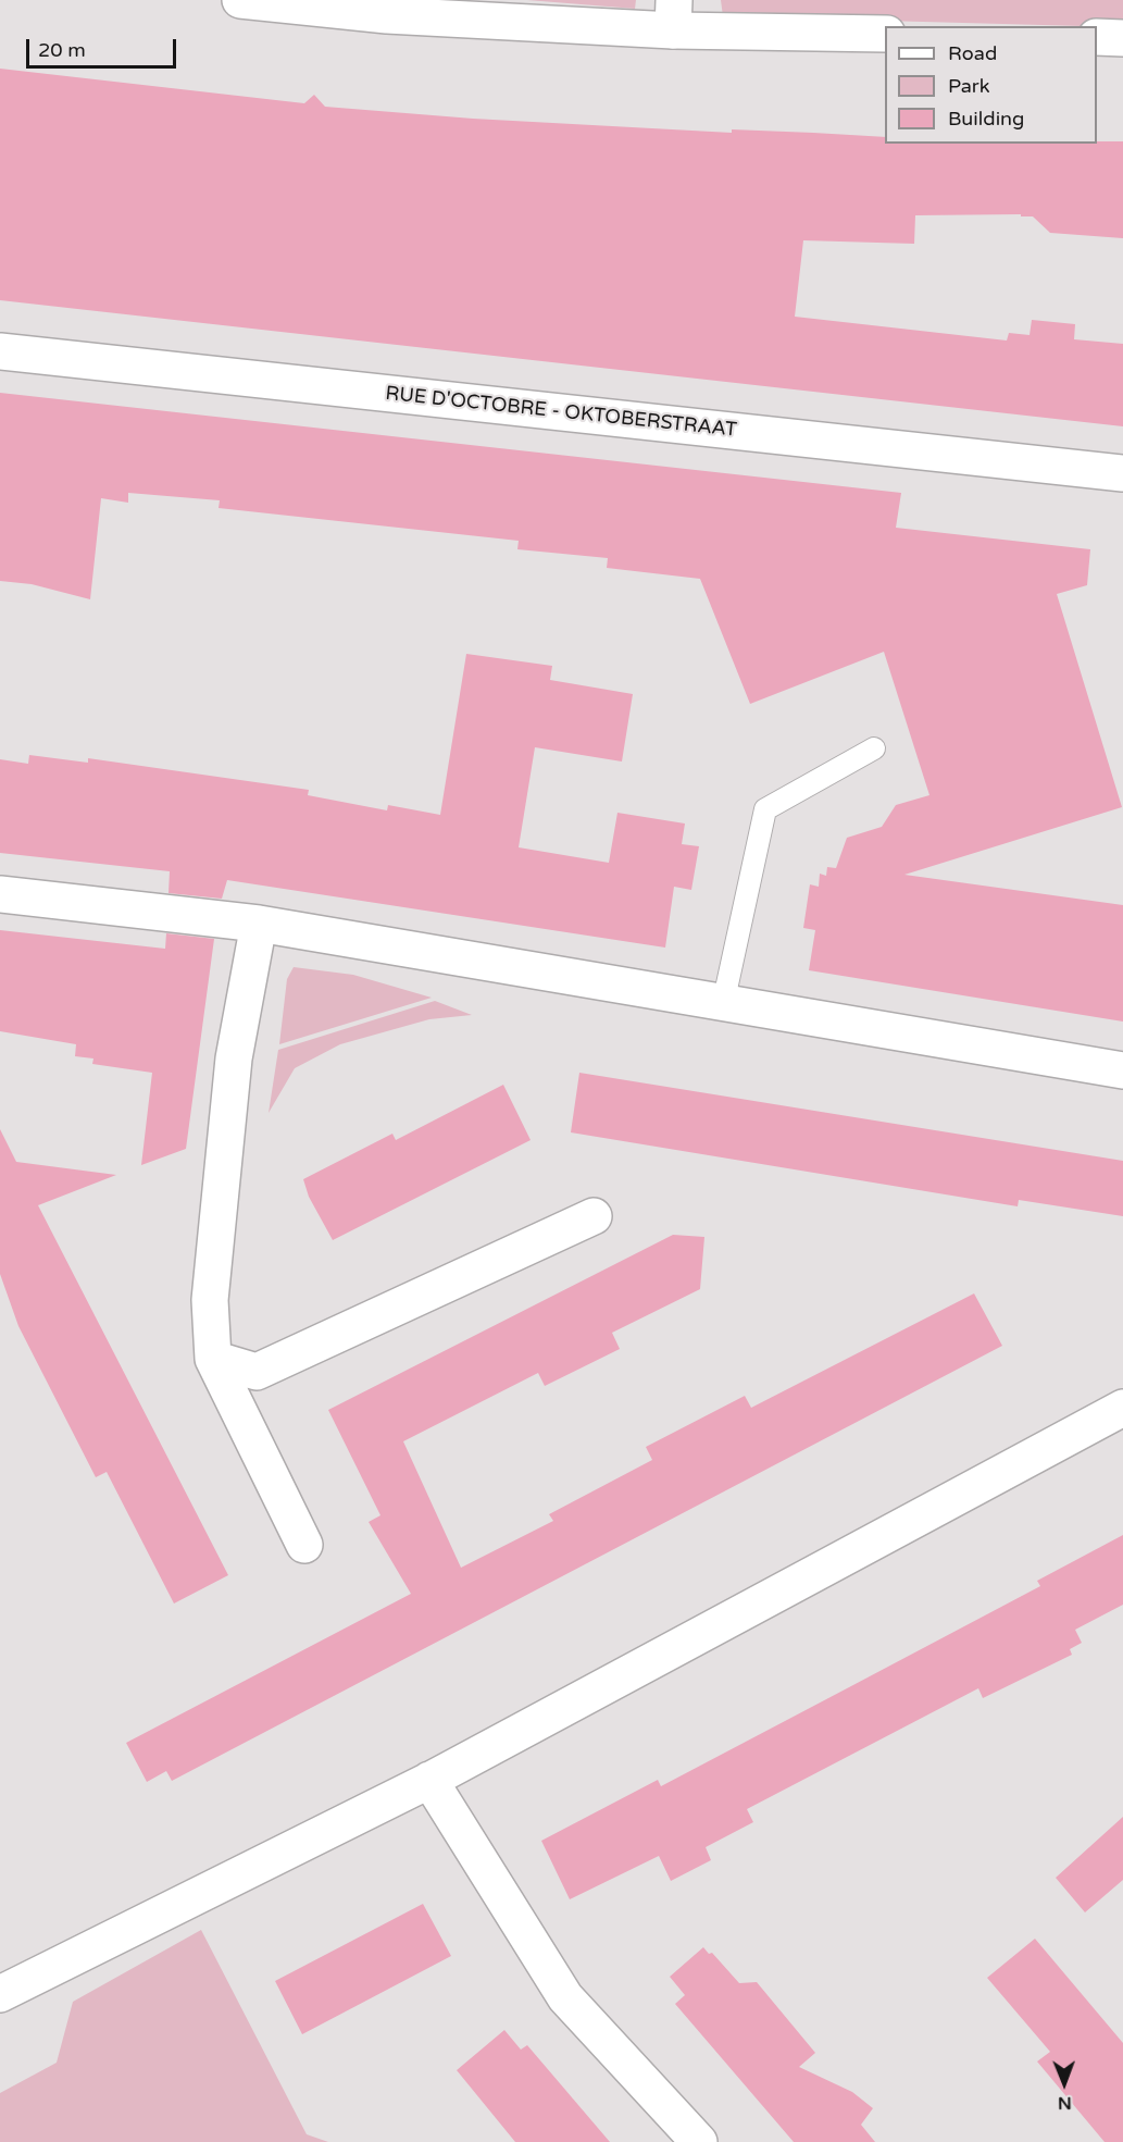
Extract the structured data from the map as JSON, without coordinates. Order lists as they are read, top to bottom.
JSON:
{
  "streets": {
    "street": ["RUE D'OCTOBRE - OKTOBERSTRAAT"]
  },
  "legend": ["Road", "Park", "Building"],
  "scale_bar": "20 m",
  "north": "bottom"
}
